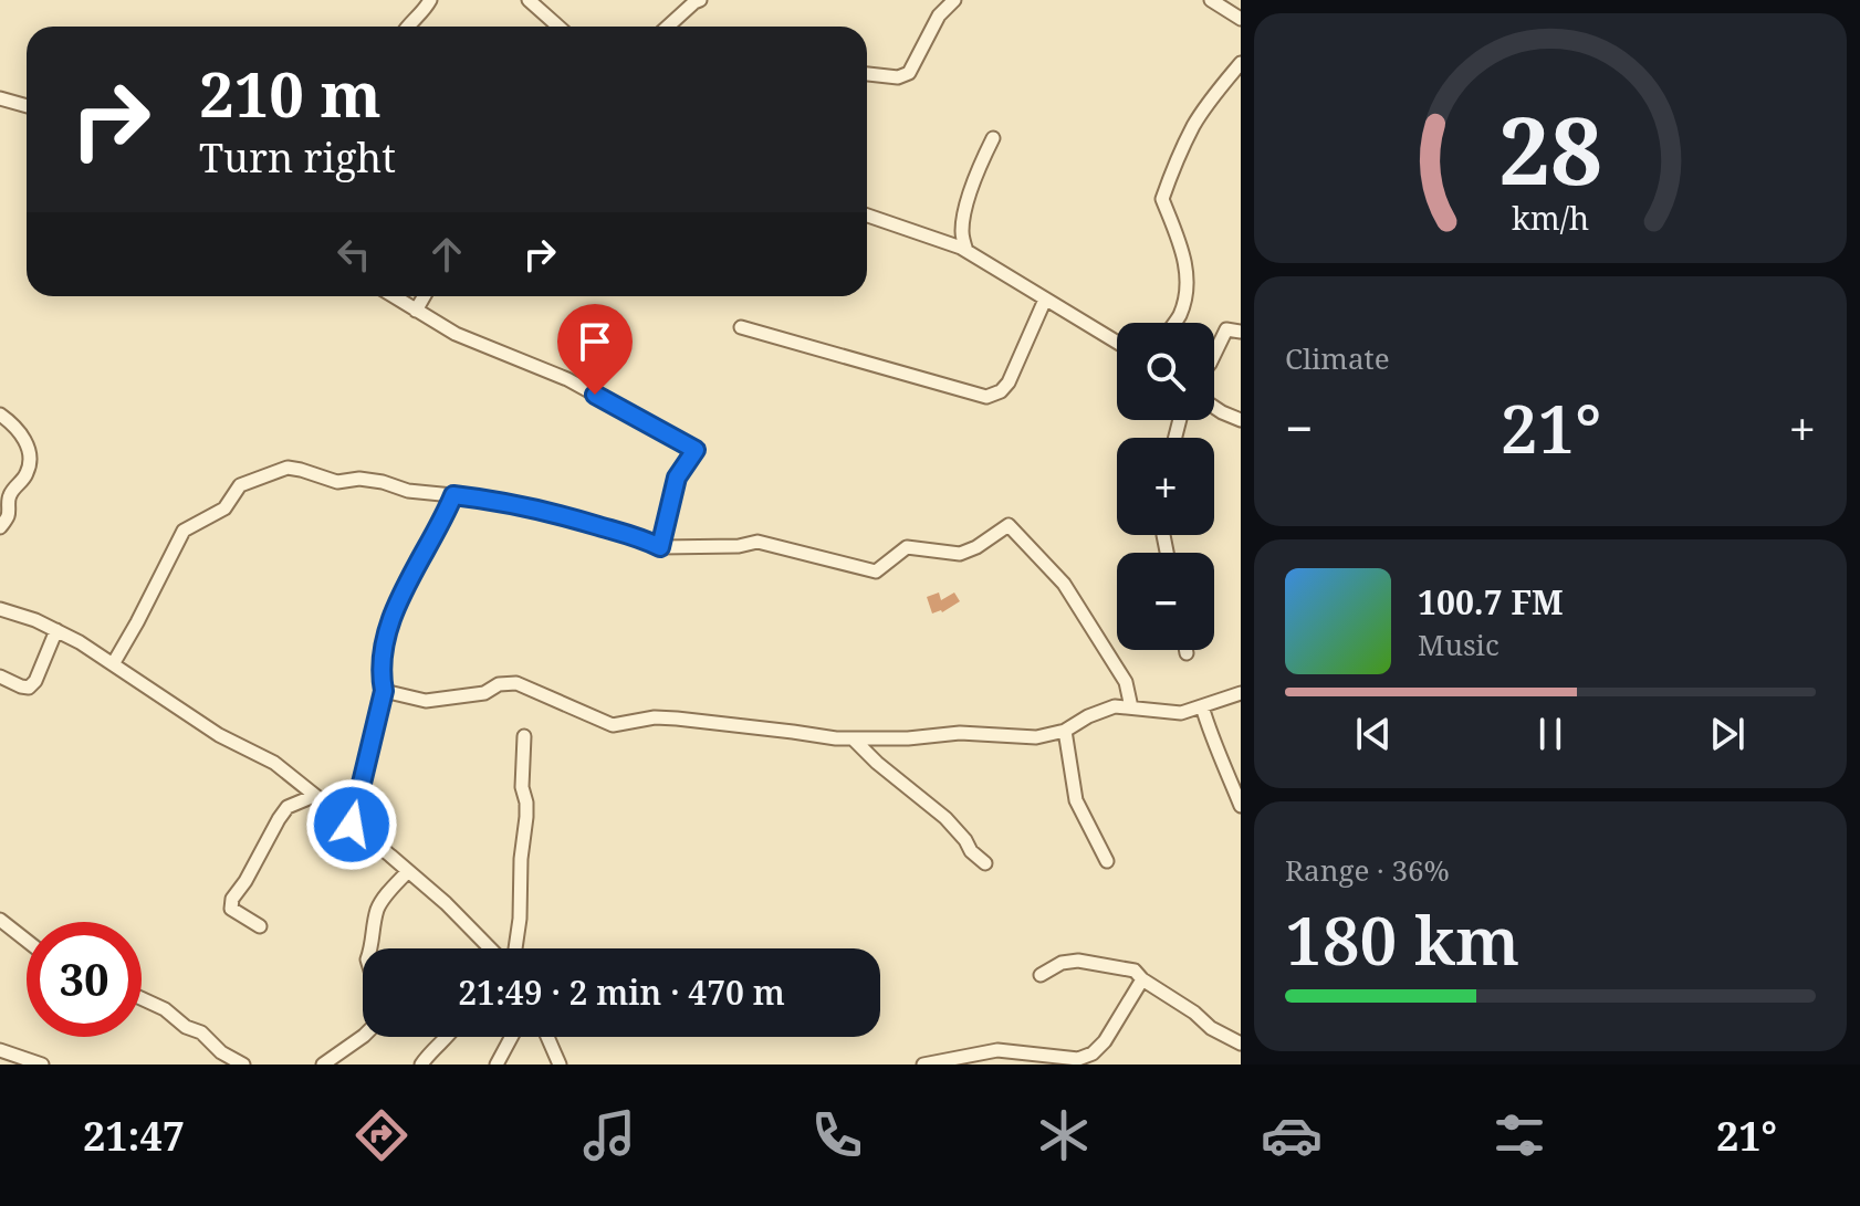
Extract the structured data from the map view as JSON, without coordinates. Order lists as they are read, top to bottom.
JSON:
{
  "page": {
    "turn": ["210 m", "Turn right"],
    "tile": [
      "Climate",
      ["Range · 36%", "180 km"]
    ],
    "map_buttons": ["+", "−"],
    "heat": ["−", "21°", "+"],
    "song": ["100.7 FM", "Music"],
    "limit": "30",
    "trip": "21:49 · 2 min · 470 m",
    "tabs": ["21:47", "21°"],
    "gauge": ["28", "km/h"]
  }
}
